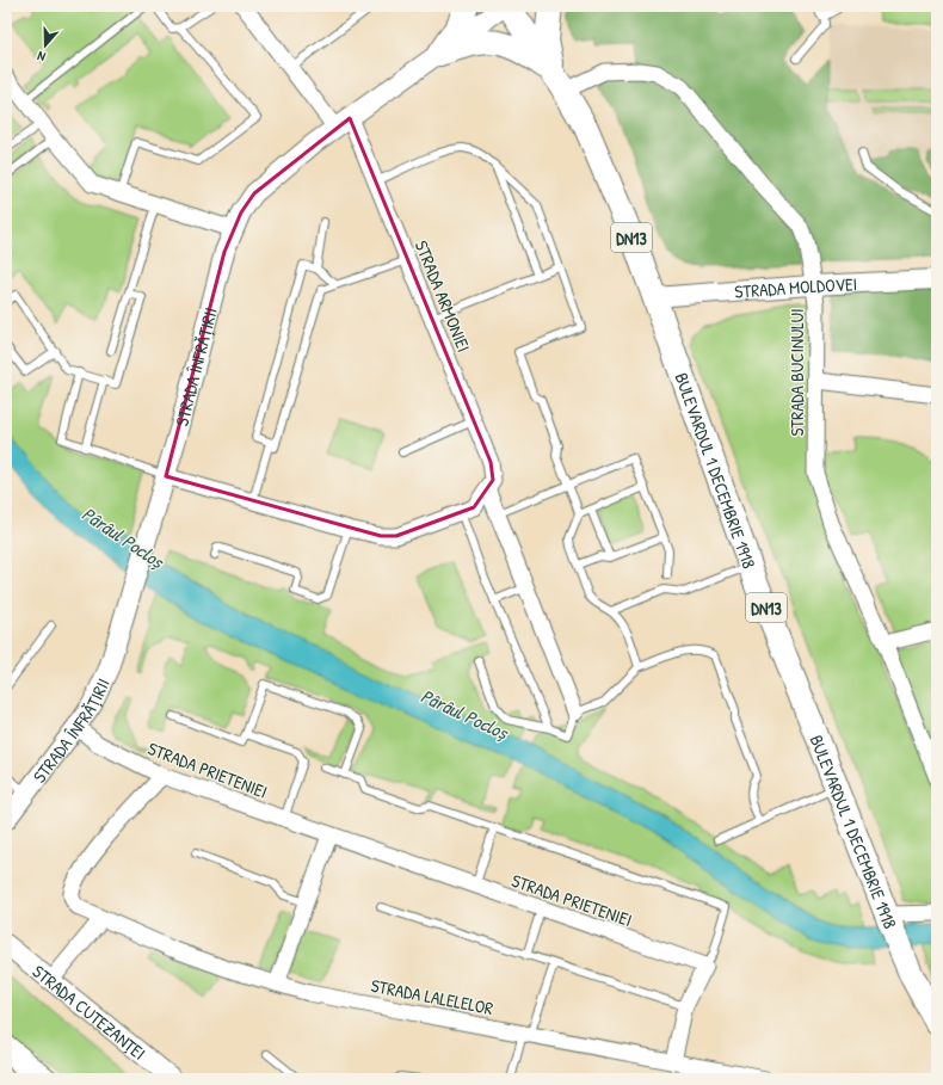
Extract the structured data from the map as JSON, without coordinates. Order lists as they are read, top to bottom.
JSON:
{
  "streets": {
    "main road": ["DN13", "BULEVARDUL 1 DECEMBRIE 1918"],
    "street": [
      "STRADA MOLDOVEI",
      "STRADA ARMONIEI",
      "STRADA ÎNFRĂȚIRII",
      "STRADA BUCINULUI",
      "STRADA PRIETENIEI",
      "STRADA LALELELOR",
      "STRADA CUTEZANȚEI"
    ]
  },
  "crossings": [
    ["STRADA MOLDOVEI", "STRADA BUCINULUI"],
    ["STRADA MOLDOVEI", "BULEVARDUL 1 DECEMBRIE 1918"],
    ["STRADA ARMONIEI", "STRADA ÎNFRĂȚIRII"],
    ["STRADA ÎNFRĂȚIRII", "STRADA PRIETENIEI"],
    ["STRADA BUCINULUI", "BULEVARDUL 1 DECEMBRIE 1918"],
    ["STRADA PRIETENIEI", "STRADA LALELELOR"]
  ],
  "water": ["Pârâul Pocloș"],
  "north": "bottom"
}
